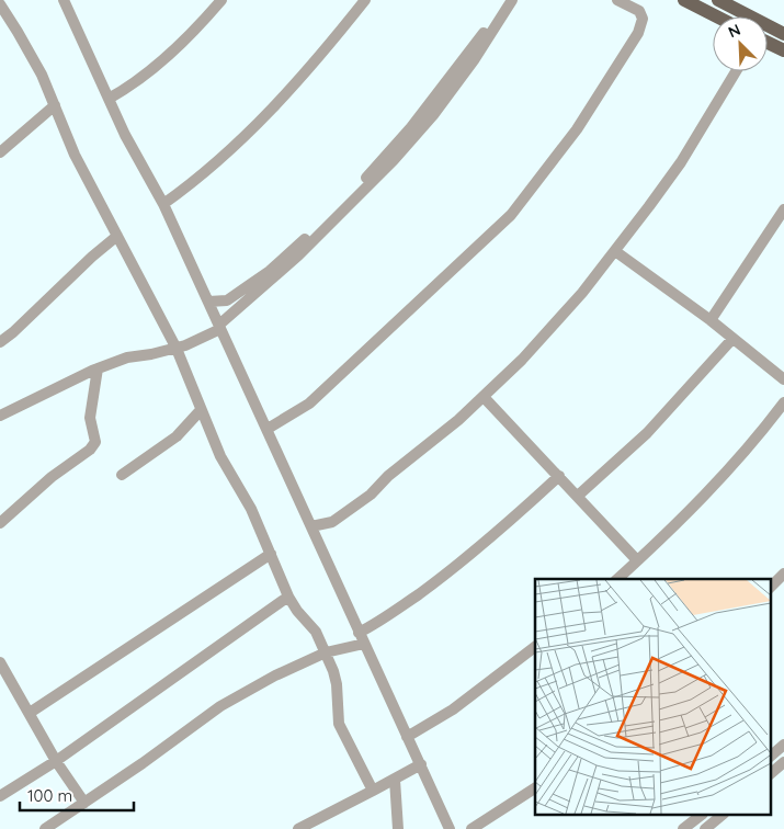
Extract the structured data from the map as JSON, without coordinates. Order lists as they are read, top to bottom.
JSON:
{
  "scale_bar": "100 m",
  "north": "top left"
}
